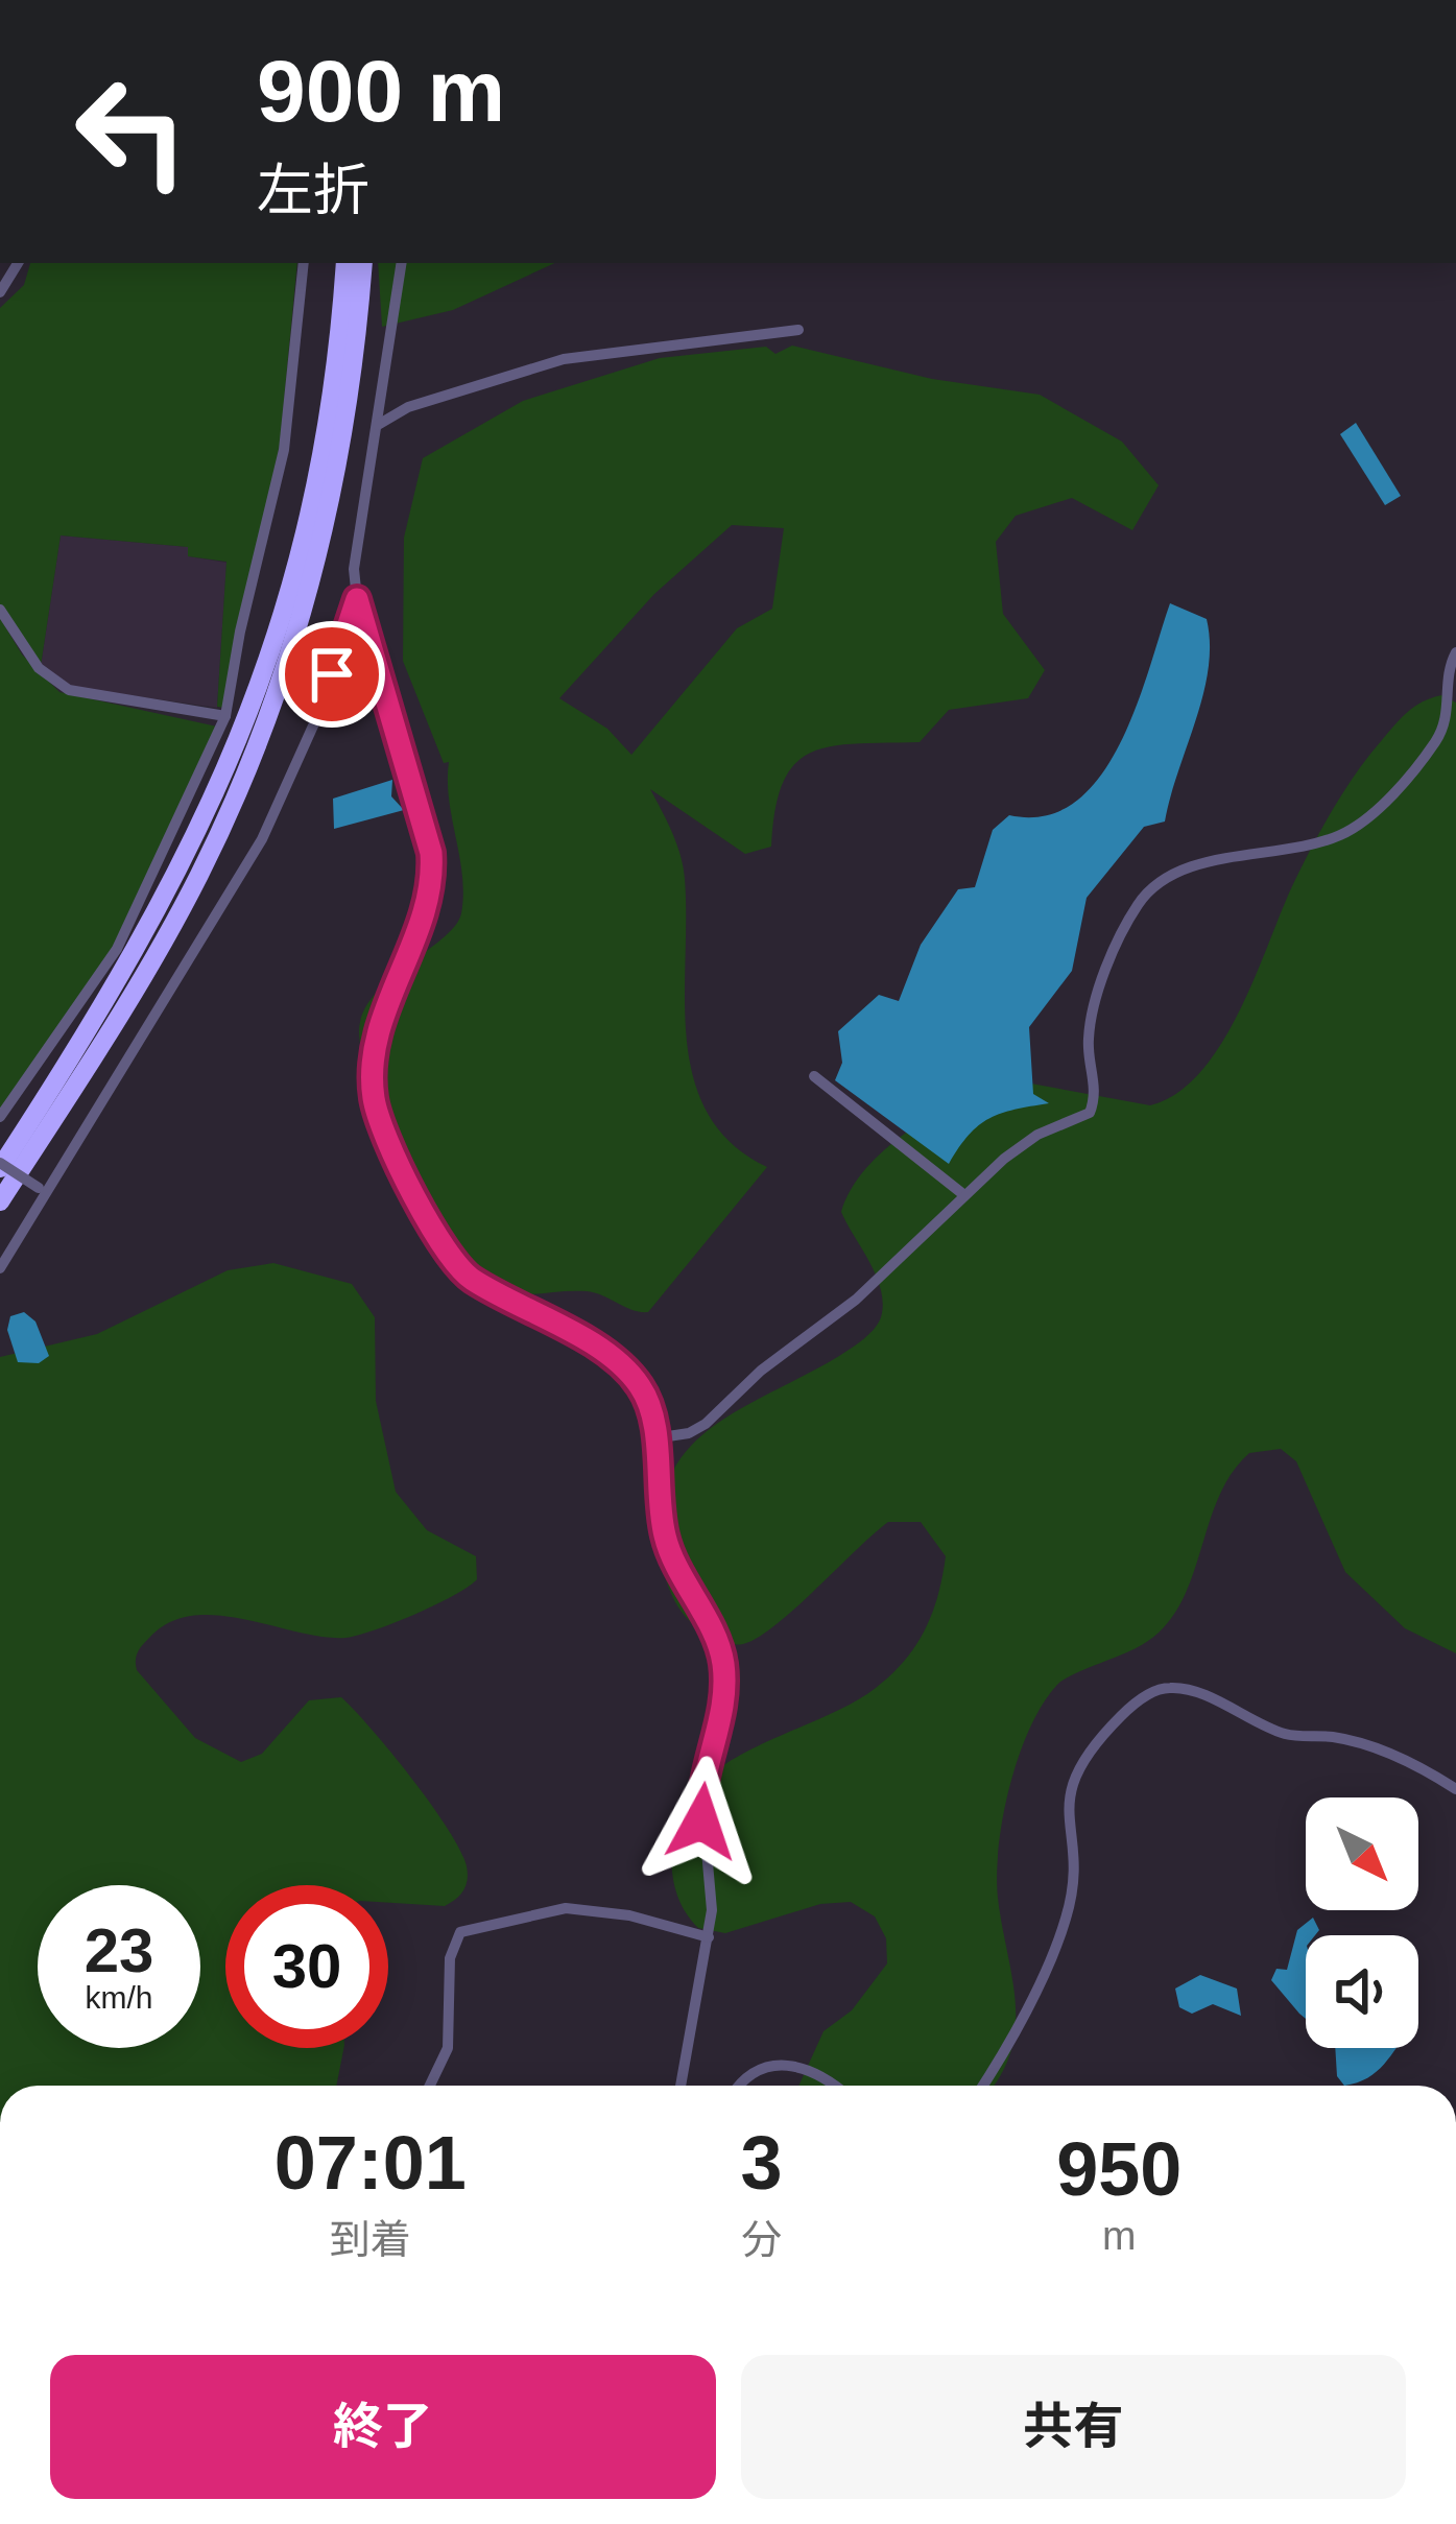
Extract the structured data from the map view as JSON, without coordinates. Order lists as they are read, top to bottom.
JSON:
{
  "north": "bottom right",
  "page": {
    "turn": ["900 m", "左折"],
    "speed": "23 km/h",
    "limit": "30",
    "eta": [
      "07:01",
      "到着",
      "3",
      "分",
      "950",
      "m"
    ],
    "buttons": ["終了", "共有"]
  }
}
